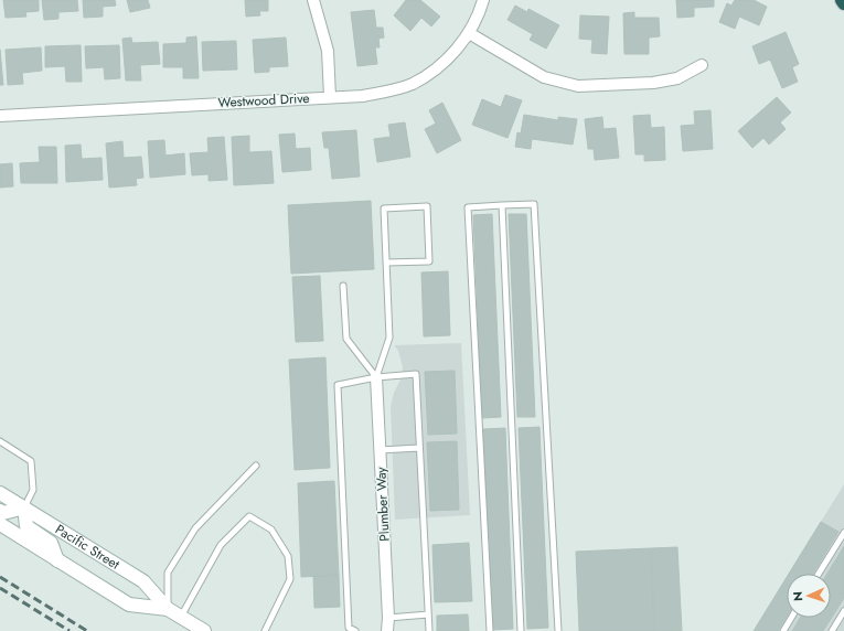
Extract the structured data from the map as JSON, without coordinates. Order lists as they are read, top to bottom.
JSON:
{
  "streets": {
    "main road": ["Pacific Street"],
    "street": ["Westwood Drive", "Plumber Way"]
  },
  "north": "left"
}
